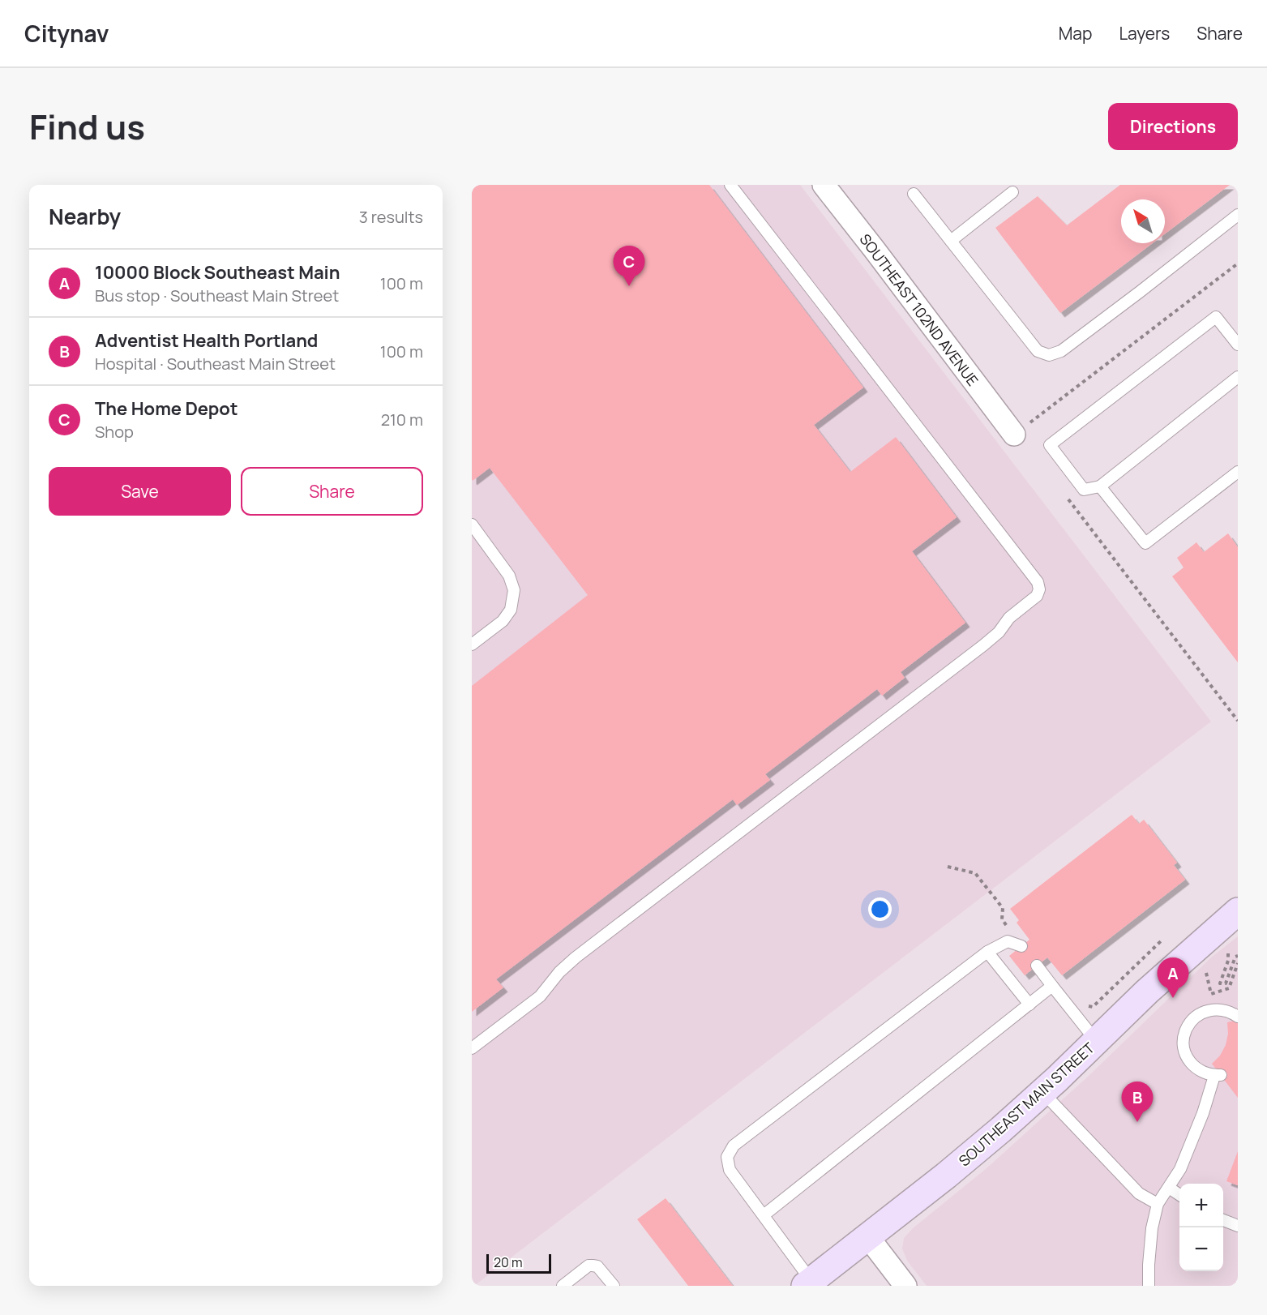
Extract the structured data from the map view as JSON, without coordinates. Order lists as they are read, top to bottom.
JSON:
{
  "streets": {
    "street": ["SOUTHEAST 102ND AVENUE", "SOUTHEAST MAIN STREET"]
  },
  "scale_bar": "20 m",
  "north": "top left",
  "page": {
    "header": "Citynav",
    "nav": ["Map", "Layers", "Share"],
    "title": "Find us",
    "buttons": [
      "Directions",
      ["Save", "Share"]
    ],
    "heading": ["Nearby", "3 results"],
    "pins": ["C", "A", "B"],
    "list": [
      {
        "mark": "A",
        "name": "10000 Block Southeast Main",
        "note": "Bus stop · Southeast Main Street",
        "value": "100 m"
      },
      {
        "mark": "B",
        "name": "Adventist Health Portland",
        "note": "Hospital · Southeast Main Street",
        "value": "100 m"
      },
      {
        "mark": "C",
        "name": "The Home Depot",
        "note": "Shop",
        "value": "210 m"
      }
    ],
    "map_buttons": ["+", "−"],
    "scale": "20 m"
  }
}
